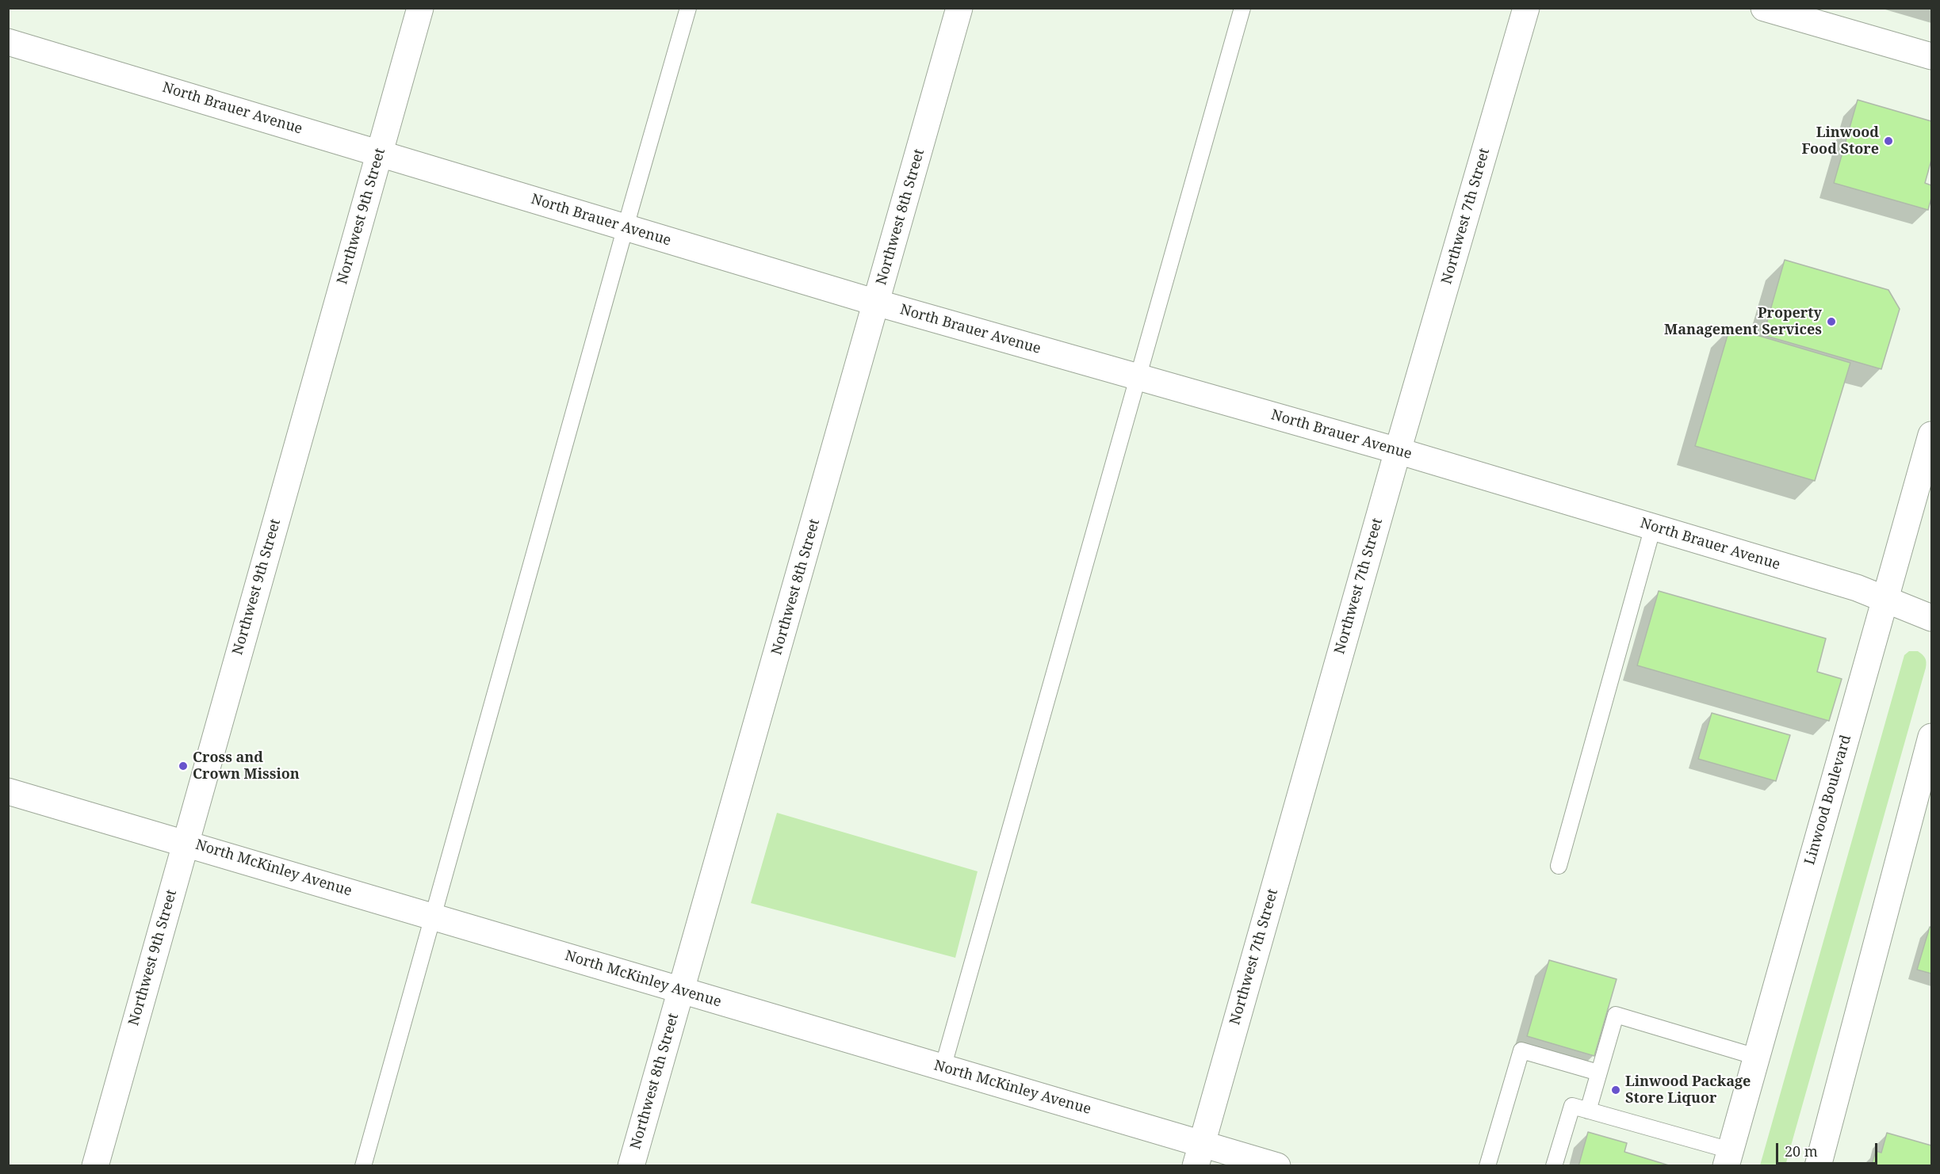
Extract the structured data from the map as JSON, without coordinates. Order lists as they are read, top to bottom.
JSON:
{
  "streets": {
    "street": [
      "North Brauer Avenue",
      "Northwest 9th Street",
      "Northwest 7th Street",
      "Northwest 8th Street",
      "Linwood Boulevard",
      "North McKinley Avenue"
    ]
  },
  "crossings": [
    ["North Brauer Avenue", "Northwest 9th Street"],
    ["North Brauer Avenue", "Northwest 7th Street"],
    ["North Brauer Avenue", "Northwest 8th Street"],
    ["North Brauer Avenue", "Linwood Boulevard"],
    ["Northwest 9th Street", "North McKinley Avenue"],
    ["Northwest 7th Street", "North McKinley Avenue"],
    ["Northwest 8th Street", "North McKinley Avenue"]
  ],
  "places": [
    "Linwood Food Store",
    "Property Management Services",
    "Cross and Crown Mission",
    "Linwood Package Store Liquor"
  ],
  "scale_bar": "20 m"
}
